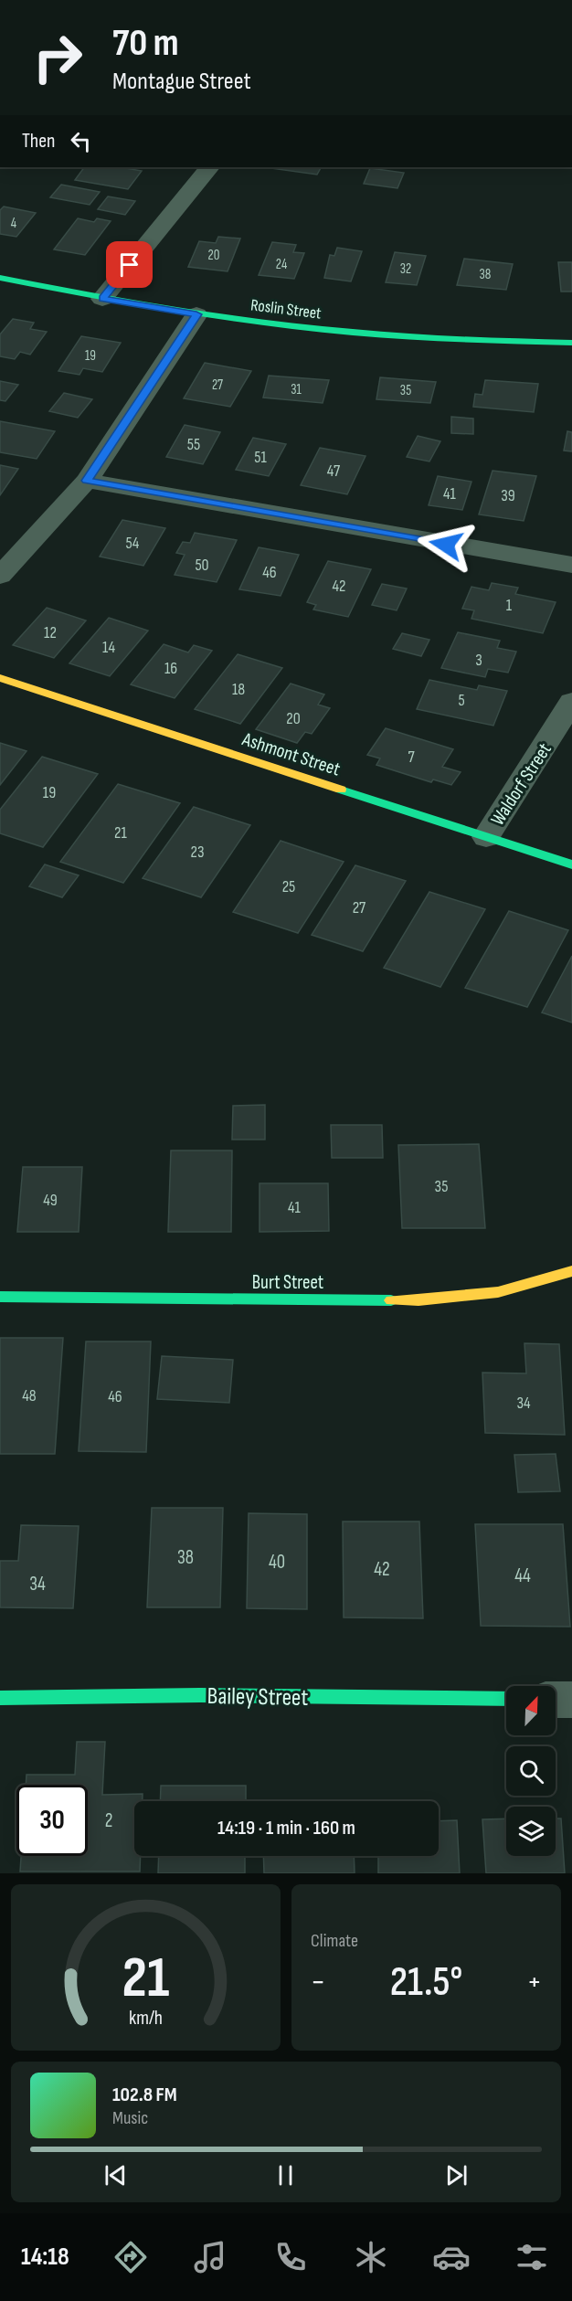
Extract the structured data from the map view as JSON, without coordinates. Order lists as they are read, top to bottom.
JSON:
{
  "streets": {
    "street": [
      "Roslin Street",
      "Ashmont Street",
      "Waldorf Street",
      "Burt Street",
      "Bailey Street"
    ]
  },
  "crossings": [
    ["Ashmont Street", "Waldorf Street"]
  ],
  "house_numbers": [
    "4",
    "20",
    "24",
    "32",
    "38",
    "19",
    "27",
    "31",
    "35",
    "55",
    "51",
    "47",
    "41",
    "39",
    "54",
    "50",
    "46",
    "42",
    "1",
    "12",
    "14",
    "3",
    "16",
    "18",
    "5",
    "20",
    "7",
    "19",
    "21",
    "23",
    "25",
    "27",
    "35",
    "49",
    "41",
    "48",
    "46",
    "34",
    "38",
    "40",
    "42",
    "44",
    "34",
    "2"
  ],
  "north": "top right",
  "page": {
    "turn": ["70 m", "Montague Street"],
    "then": "Then",
    "limit": "30",
    "trip": "14:19 · 1 min · 160 m",
    "tile": "Climate",
    "heat": ["−", "21.5°", "+"],
    "song": ["102.8 FM", "Music"],
    "tabs": "14:18",
    "gauge": ["21", "km/h"]
  }
}
